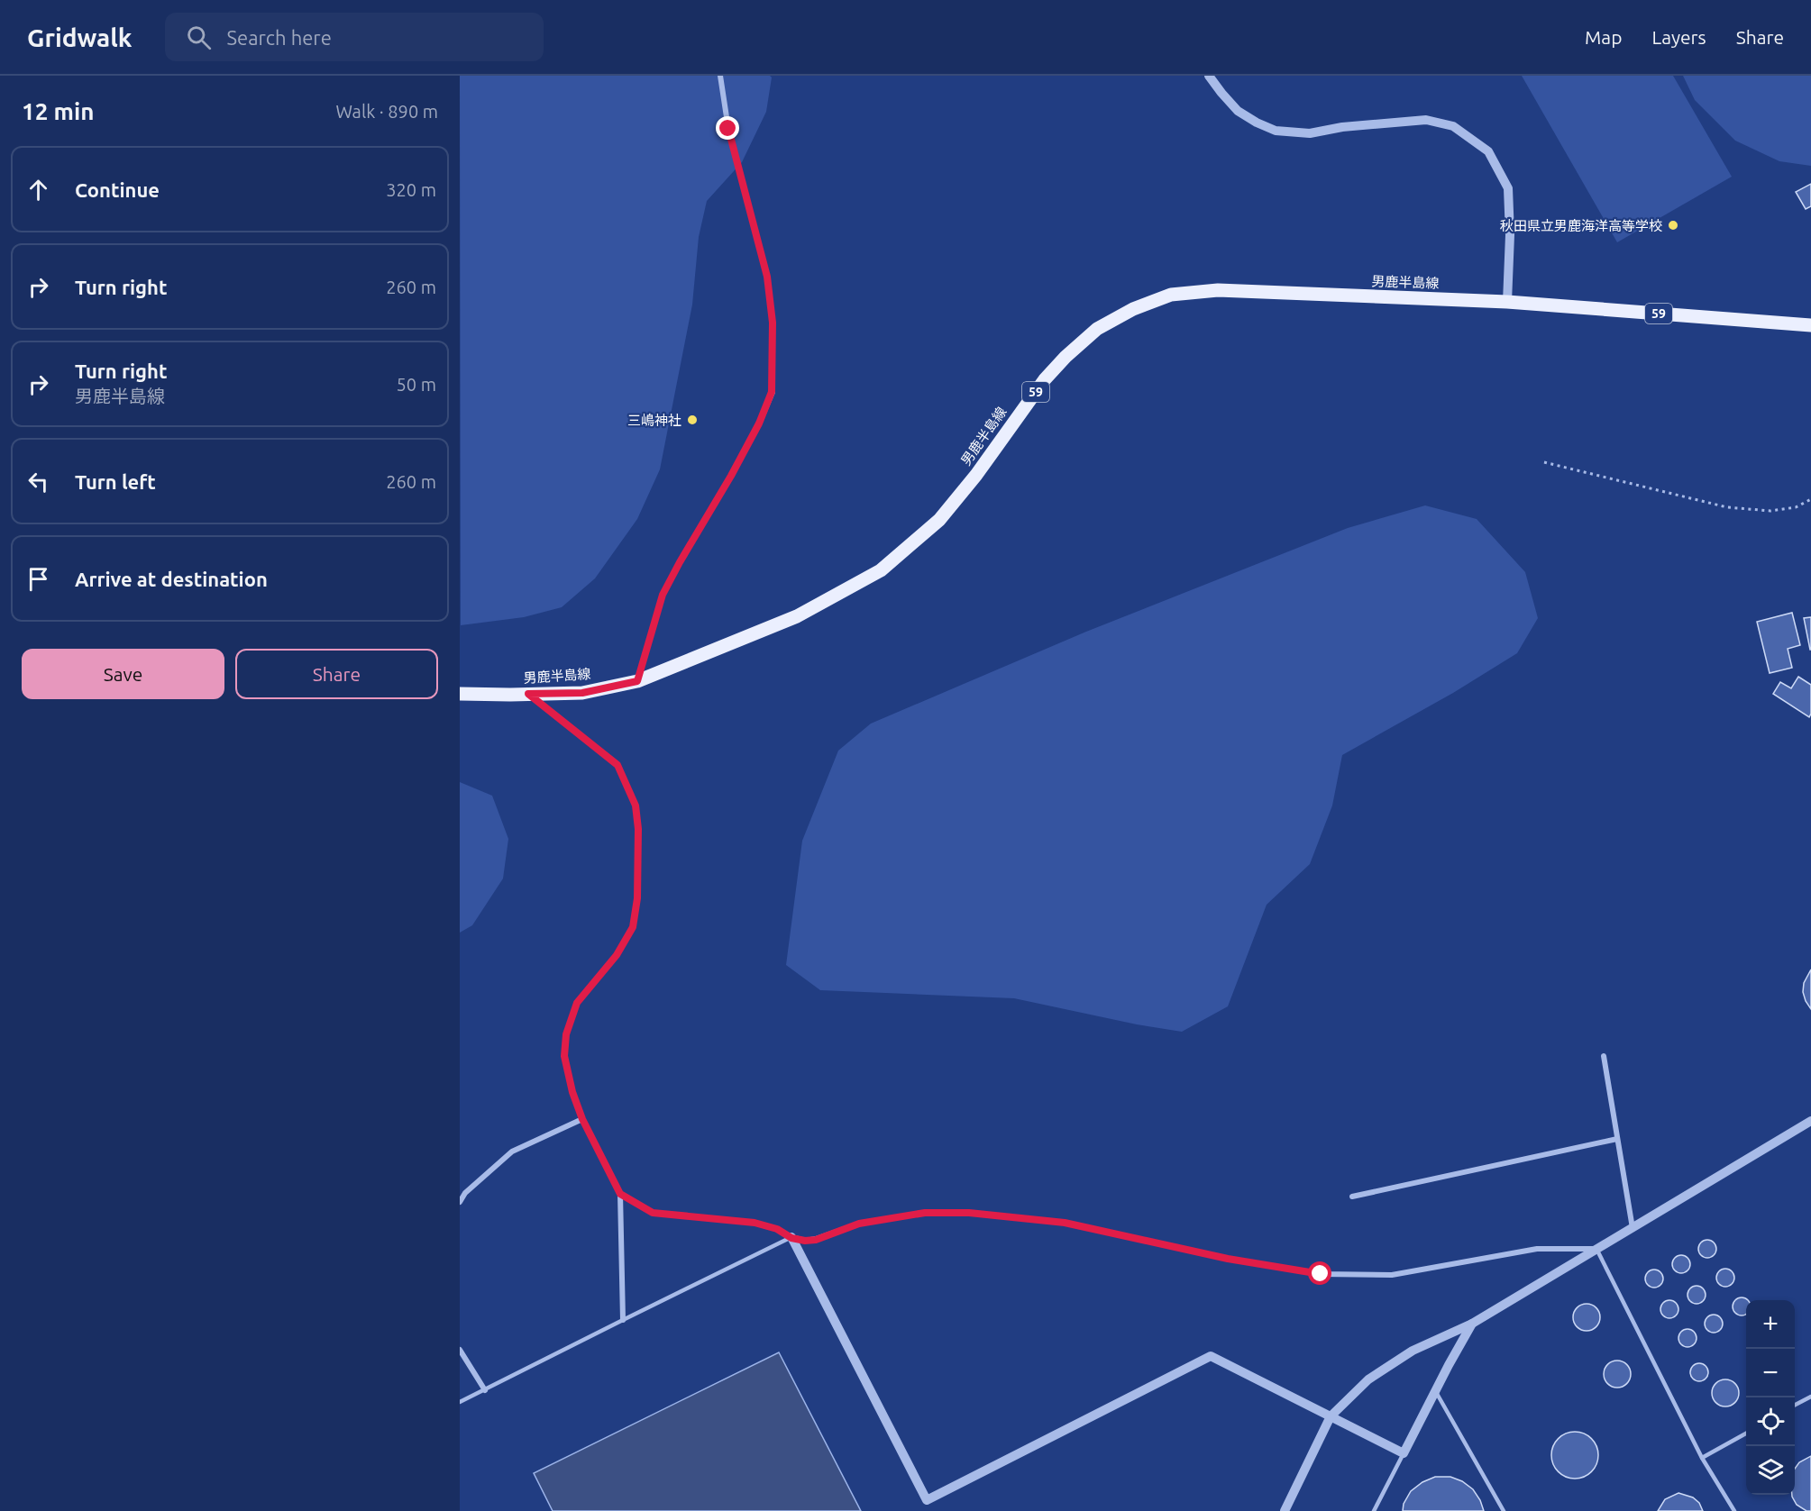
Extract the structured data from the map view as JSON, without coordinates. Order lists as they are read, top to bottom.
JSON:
{
  "streets": {
    "main road": ["男鹿半島線", "59"]
  },
  "places": ["秋田県立男鹿海洋高等学校", "三嶋神社"],
  "page": {
    "header": "Gridwalk",
    "search": "Search here",
    "nav": ["Map", "Layers", "Share"],
    "heading": ["12 min", "Walk · 890 m"],
    "list": [
      ["Continue", "320 m"],
      ["Turn right", "260 m"],
      ["Turn right", "男鹿半島線", "50 m"],
      ["Turn left", "260 m"],
      "Arrive at destination"
    ],
    "buttons": ["Save", "Share"],
    "map_buttons": ["+", "−"]
  }
}
